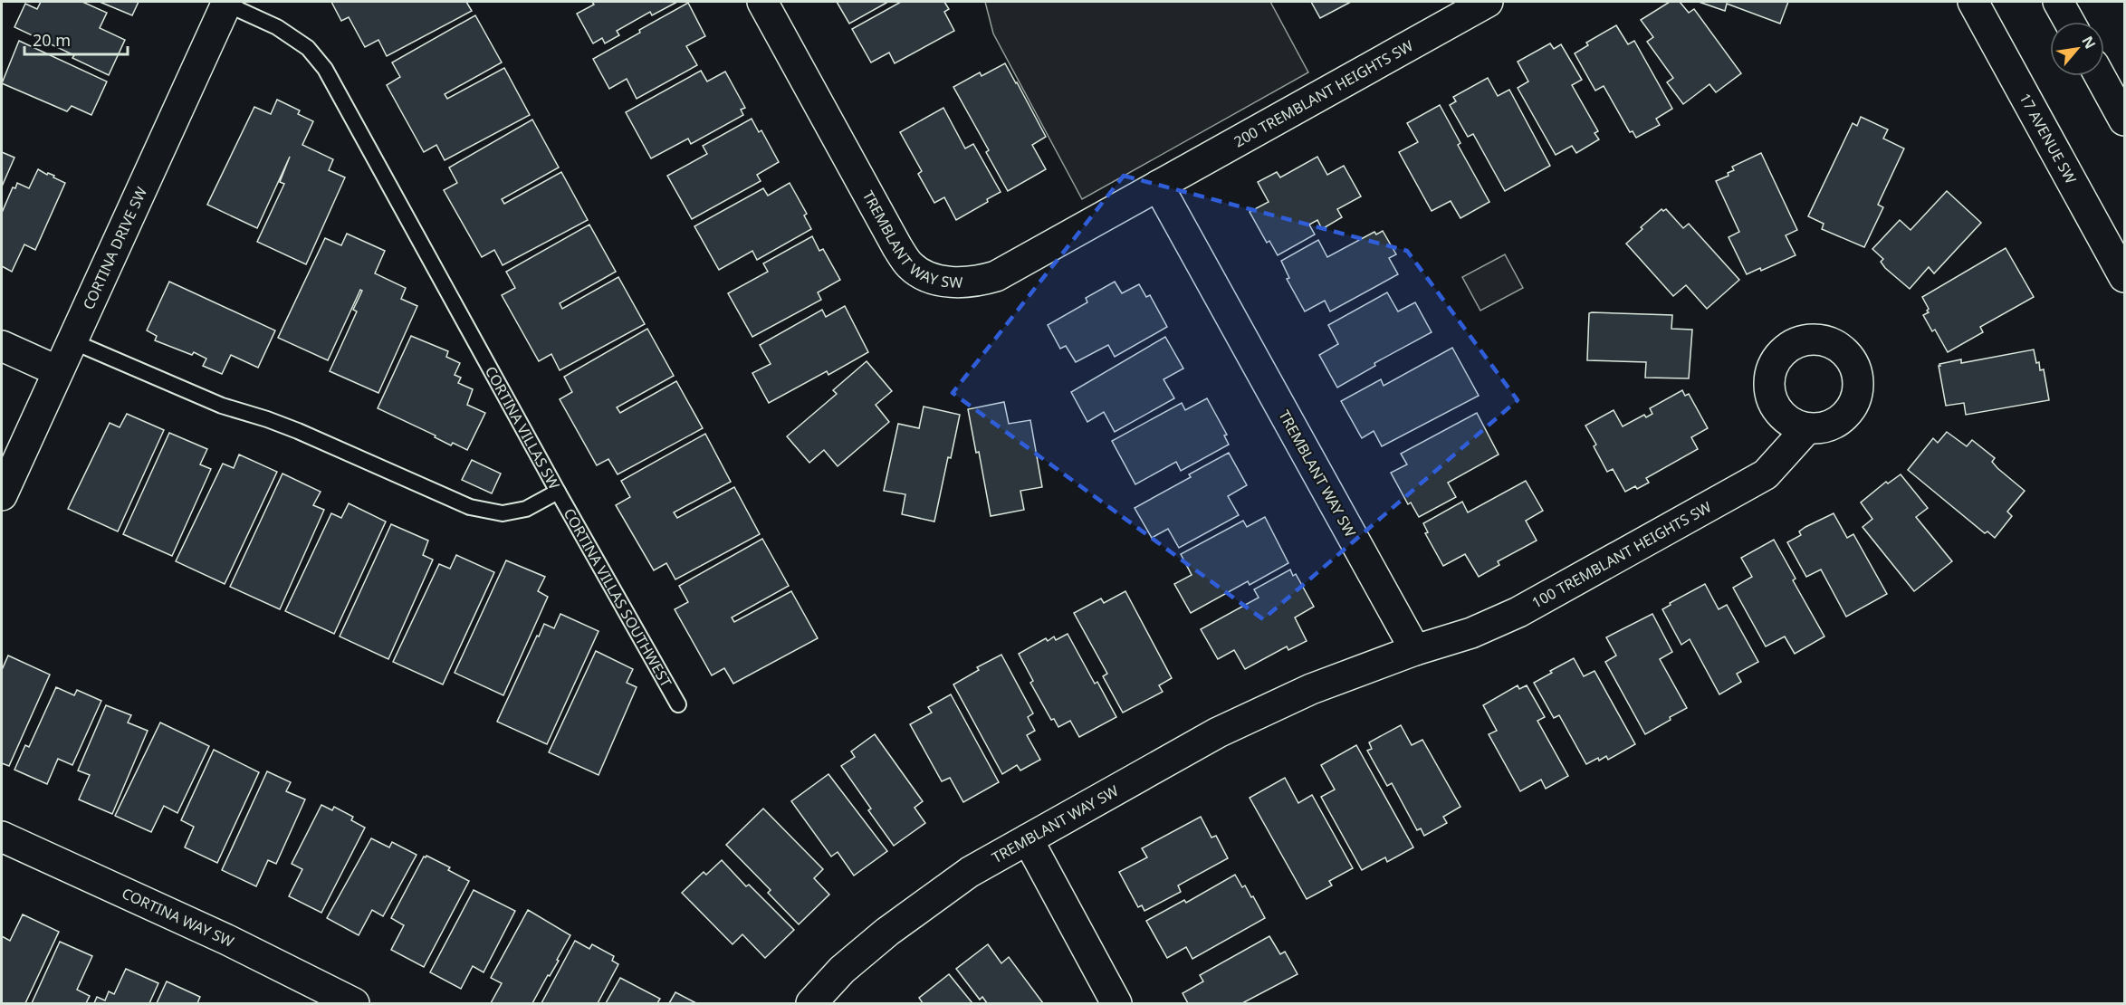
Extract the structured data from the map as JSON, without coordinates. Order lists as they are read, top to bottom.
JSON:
{
  "streets": {
    "street": [
      "200 TREMBLANT HEIGHTS SW",
      "17 AVENUE SW",
      "TREMBLANT WAY SW",
      "CORTINA DRIVE SW",
      "100 TREMBLANT HEIGHTS SW",
      "CORTINA WAY SW"
    ],
    "lane": ["CORTINA VILLAS SW", "CORTINA VILLAS SOUTHWEST"]
  },
  "crossings": [
    ["200 TREMBLANT HEIGHTS SW", "TREMBLANT WAY SW"],
    ["TREMBLANT WAY SW", "100 TREMBLANT HEIGHTS SW"],
    ["CORTINA DRIVE SW", "CORTINA VILLAS SW"],
    ["CORTINA VILLAS SW", "CORTINA VILLAS SOUTHWEST"]
  ],
  "scale_bar": "20 m",
  "north": "top right"
}
